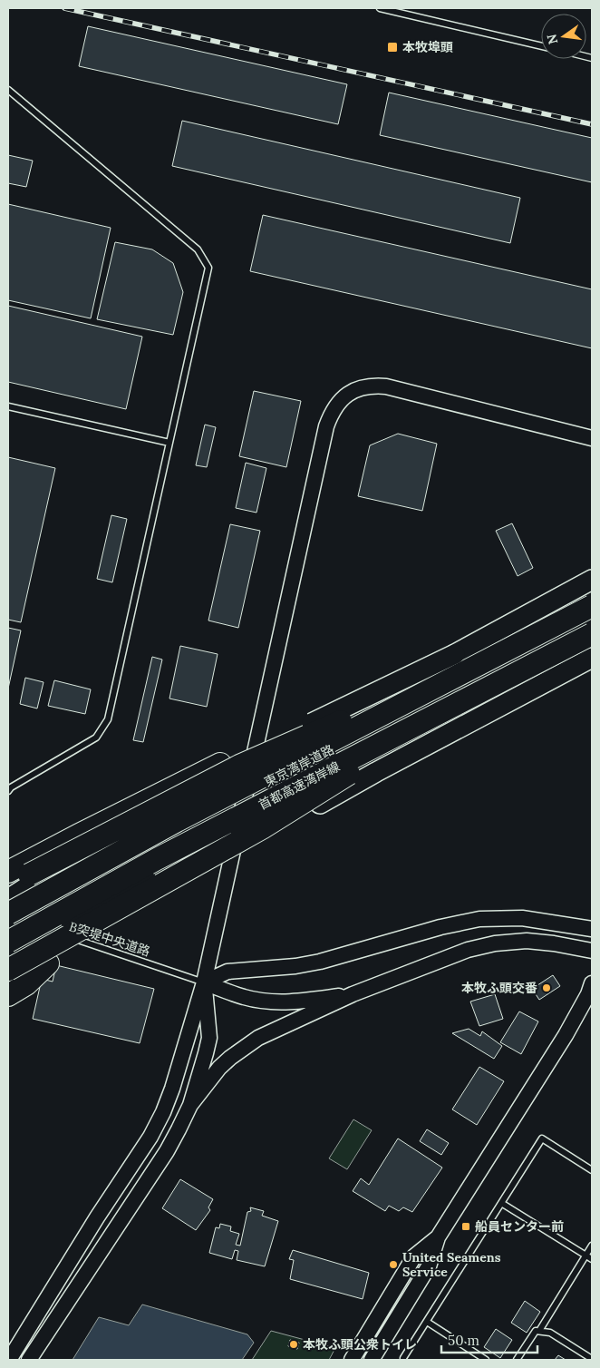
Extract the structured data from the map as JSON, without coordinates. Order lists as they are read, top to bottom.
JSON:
{
  "streets": {
    "highway": ["東京湾岸道路", "首都高速湾岸線"],
    "lane": ["B突堤中央道路"]
  },
  "crossings": [
    ["東京湾岸道路", "首都高速湾岸線"]
  ],
  "places": {
    "transit": ["本牧埠頭", "船員センター前"],
    "other": ["本牧ふ頭交番", "United Seamens Service", "本牧ふ頭公衆トイレ"]
  },
  "scale_bar": "50 m",
  "north": "left"
}
